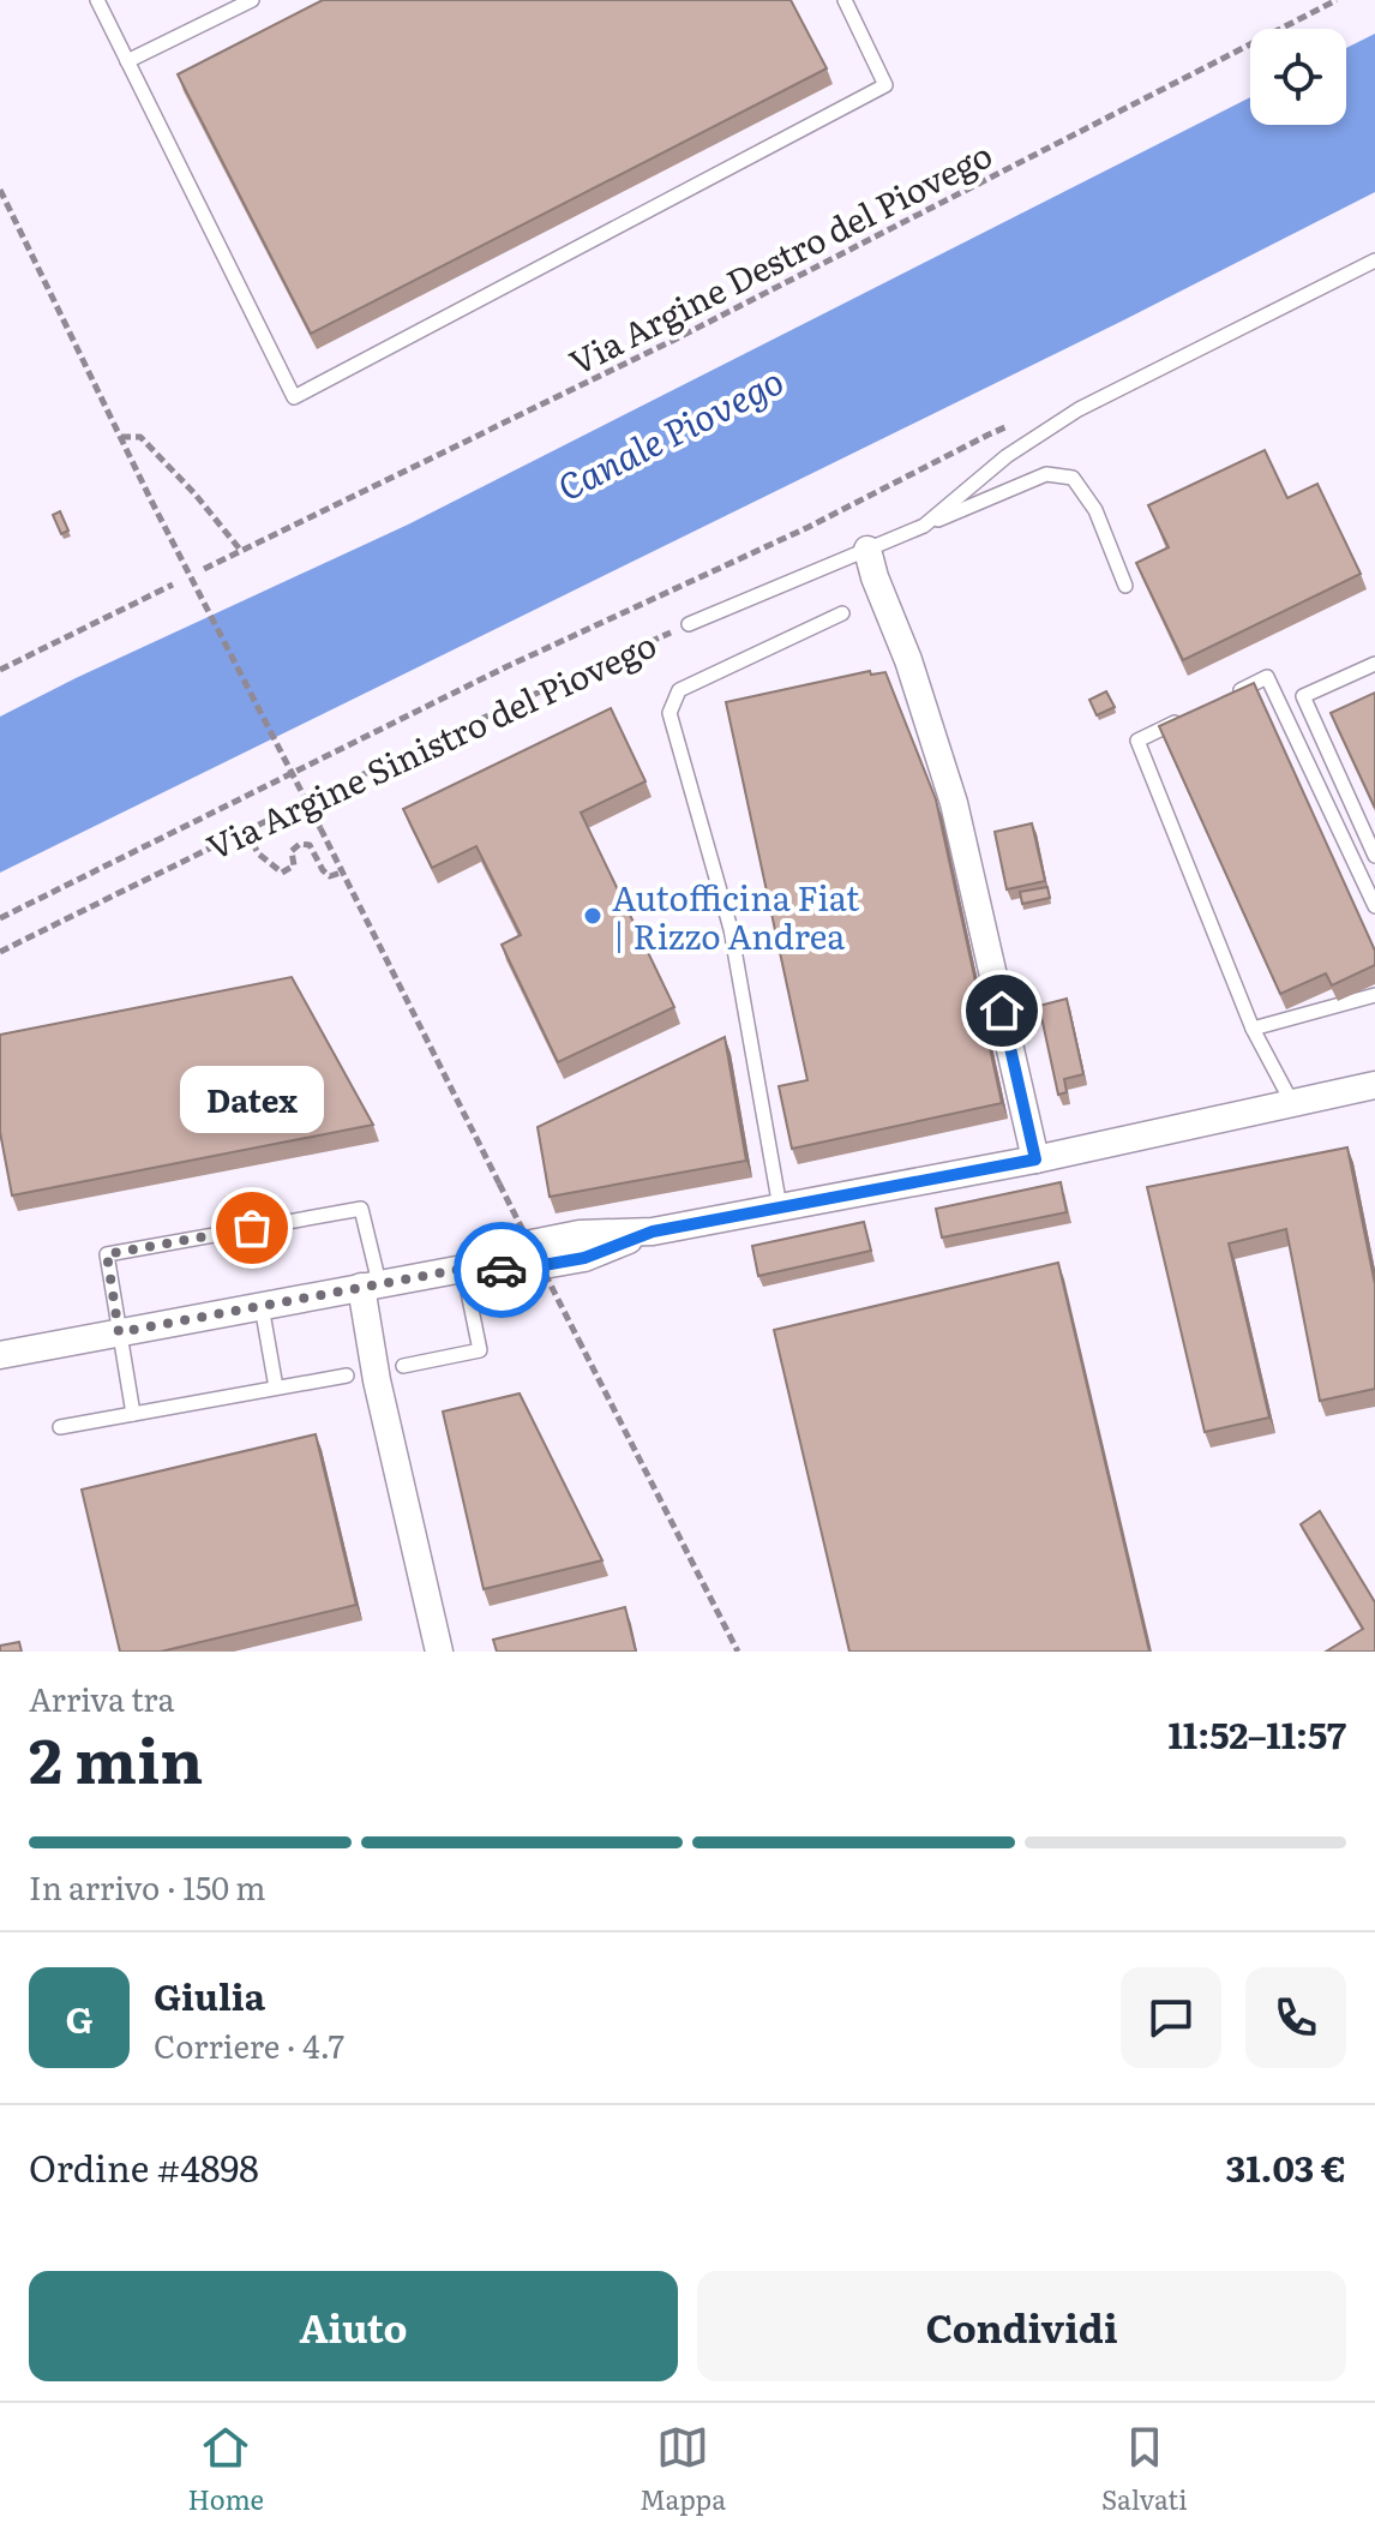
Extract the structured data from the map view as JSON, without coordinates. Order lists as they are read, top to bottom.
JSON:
{
  "streets": {
    "lane": ["Via Argine Sinistro del Piovego"],
    "path": ["Via Argine Destro del Piovego"]
  },
  "water": ["Canale Piovego"],
  "places": ["Autofficina Fiat | Rizzo Andrea", "Datex"],
  "page": {
    "bubble": "Datex",
    "heading": ["2 min", "Arriva tra", "11:52–11:57"],
    "panel": [
      "Giulia",
      "Corriere · 4.7",
      "Ordine #4898",
      "31.03 €"
    ],
    "bar": "In arrivo · 150 m",
    "round": "G",
    "buttons": ["Aiuto", "Condividi"],
    "tabs": ["Home", "Mappa", "Salvati"]
  }
}
